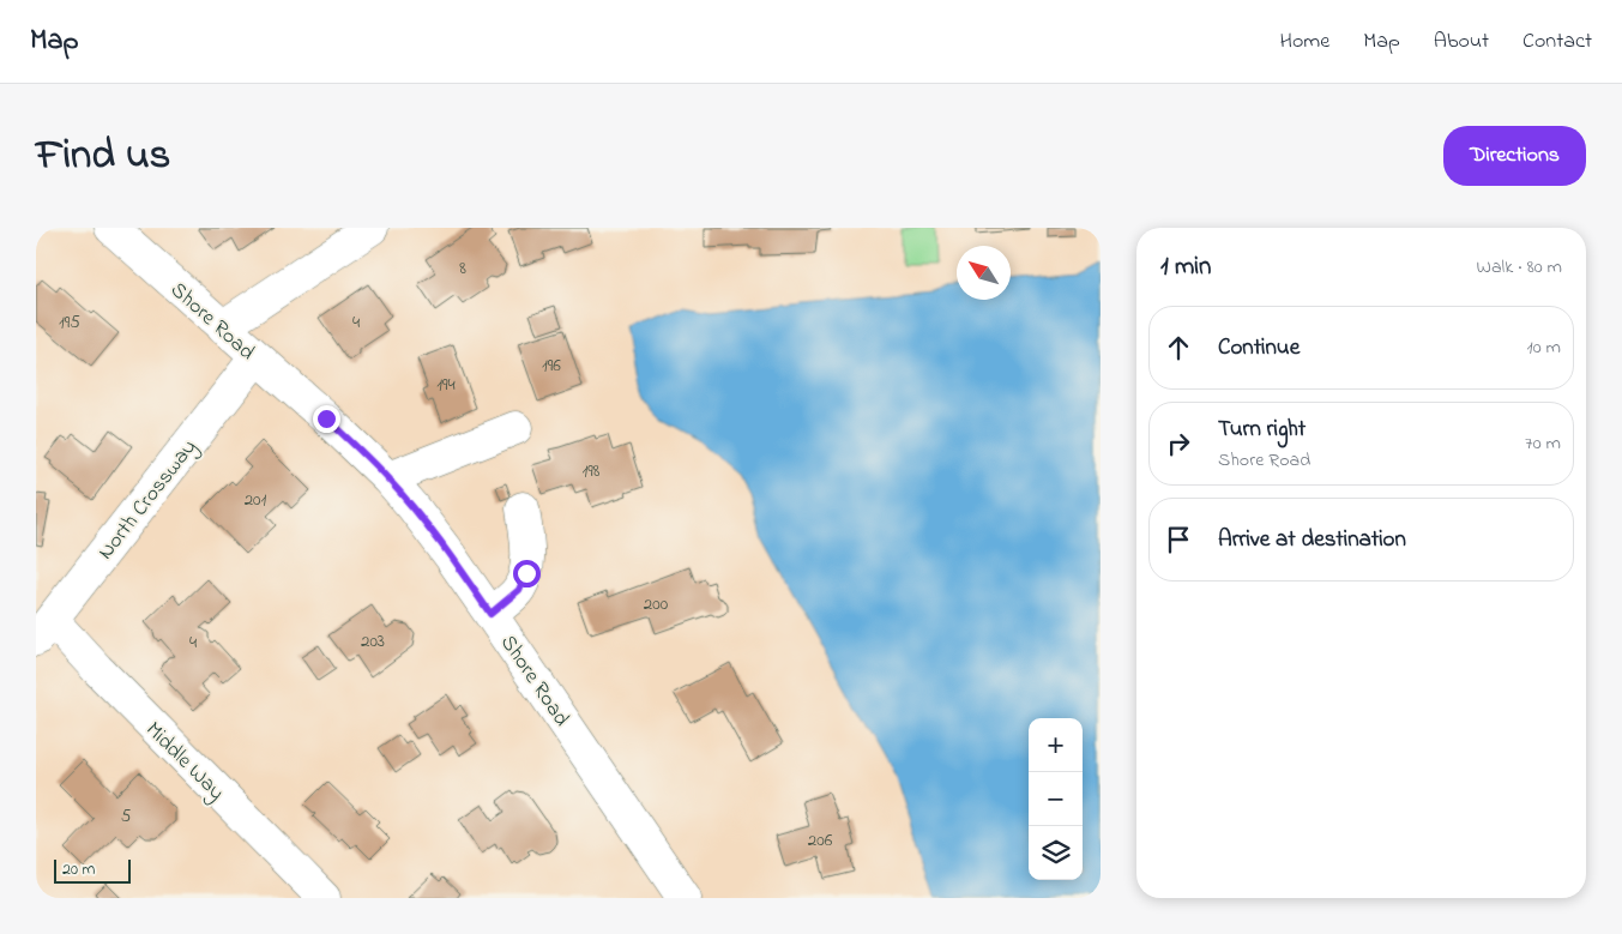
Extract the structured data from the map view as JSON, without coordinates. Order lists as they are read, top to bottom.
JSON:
{
  "streets": {
    "street": ["Shore Road", "North Crossway", "Middle Way"]
  },
  "crossings": [
    ["Shore Road", "North Crossway"],
    ["North Crossway", "Middle Way"]
  ],
  "house_numbers": [
    "8",
    "195",
    "4",
    "196",
    "194",
    "198",
    "201",
    "200",
    "203",
    "4",
    "5",
    "206"
  ],
  "scale_bar": "20 m",
  "north": "top left",
  "page": {
    "header": "Map",
    "nav": [
      "Home",
      "Map",
      "About",
      "Contact"
    ],
    "title": "Find us",
    "buttons": "Directions",
    "heading": ["1 min", "Walk · 80 m"],
    "list": [
      ["Continue", "10 m"],
      ["Turn right", "Shore Road", "70 m"],
      "Arrive at destination"
    ],
    "map_buttons": ["+", "−"],
    "scale": "20 m"
  }
}
